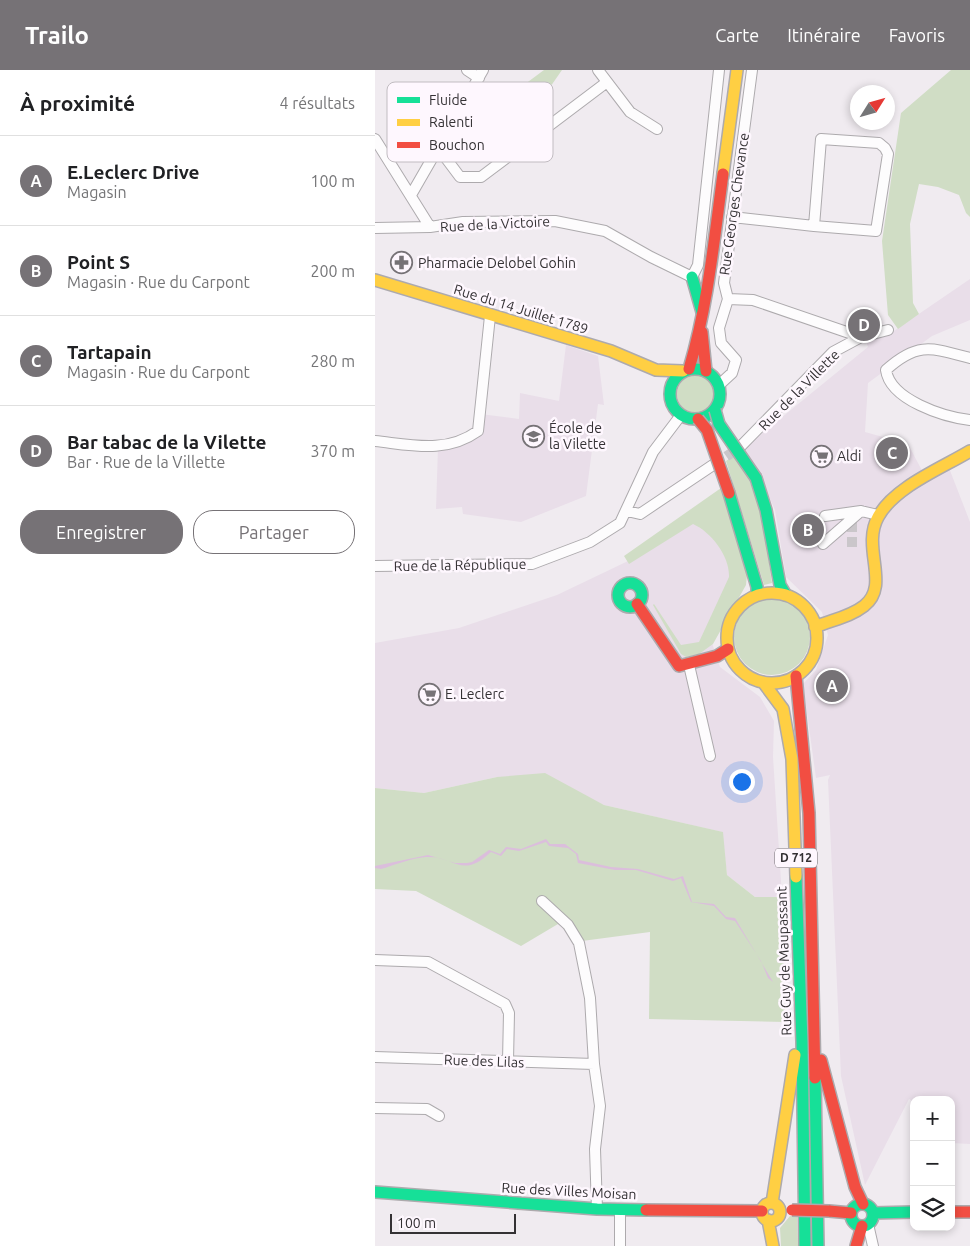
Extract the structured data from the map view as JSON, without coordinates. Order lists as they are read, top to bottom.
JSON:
{
  "streets": {
    "main road": [
      "Rue du 14 Juillet 1789",
      "D 712",
      "Rue Guy de Maupassant",
      "Rue des Villes Moisan"
    ],
    "street": [
      "Rue Georges Chevance",
      "Rue de la Victoire",
      "Rue de la Villette",
      "Rue de la République",
      "Rue des Lilas"
    ]
  },
  "crossings": [
    ["Rue Georges Chevance", "Rue de la Victoire"],
    ["Rue Georges Chevance", "Rue du 14 Juillet 1789"],
    ["Rue Georges Chevance", "Rue de la Villette"],
    ["Rue Georges Chevance", "Rue de la République"],
    ["Rue du 14 Juillet 1789", "Rue de la République"]
  ],
  "places": {
    "pharmacy": ["Pharmacie Delobel Gohin"],
    "school or university": ["École de la Vilette"],
    "supermarket": ["Aldi", "E. Leclerc"]
  },
  "legend": ["Fluide", "Ralenti", "Bouchon"],
  "scale_bar": "100 m",
  "north": "top right",
  "page": {
    "header": "Trailo",
    "nav": ["Carte", "Itinéraire", "Favoris"],
    "heading": ["À proximité", "4 résultats"],
    "list": [
      {
        "mark": "A",
        "name": "E.Leclerc Drive",
        "note": "Magasin",
        "value": "100 m"
      },
      {
        "mark": "B",
        "name": "Point S",
        "note": "Magasin · Rue du Carpont",
        "value": "200 m"
      },
      {
        "mark": "C",
        "name": "Tartapain",
        "note": "Magasin · Rue du Carpont",
        "value": "280 m"
      },
      {
        "mark": "D",
        "name": "Bar tabac de la Vilette",
        "note": "Bar · Rue de la Villette",
        "value": "370 m"
      }
    ],
    "pins": [
      "D",
      "C",
      "B",
      "A"
    ],
    "buttons": ["Enregistrer", "Partager"],
    "map_buttons": ["+", "−"],
    "scale": "100 m"
  }
}
